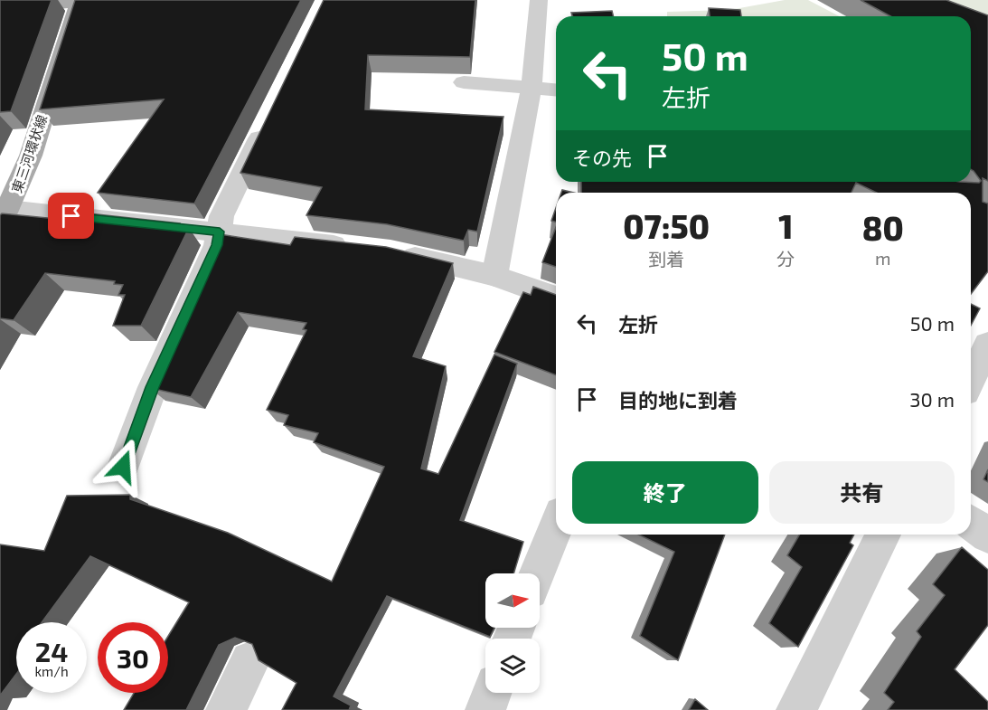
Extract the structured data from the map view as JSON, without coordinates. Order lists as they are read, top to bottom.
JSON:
{
  "streets": {
    "main road": ["東三河環状線"]
  },
  "north": "right",
  "page": {
    "turn": ["50 m", "左折"],
    "then": "その先",
    "eta": [
      "07:50",
      "到着",
      "1",
      "分",
      "80",
      "m"
    ],
    "list": [
      {
        "name": "左折",
        "value": "50 m"
      },
      {
        "name": "目的地に到着",
        "value": "30 m"
      }
    ],
    "buttons": ["終了", "共有"],
    "speed": "24 km/h",
    "limit": "30"
  }
}
